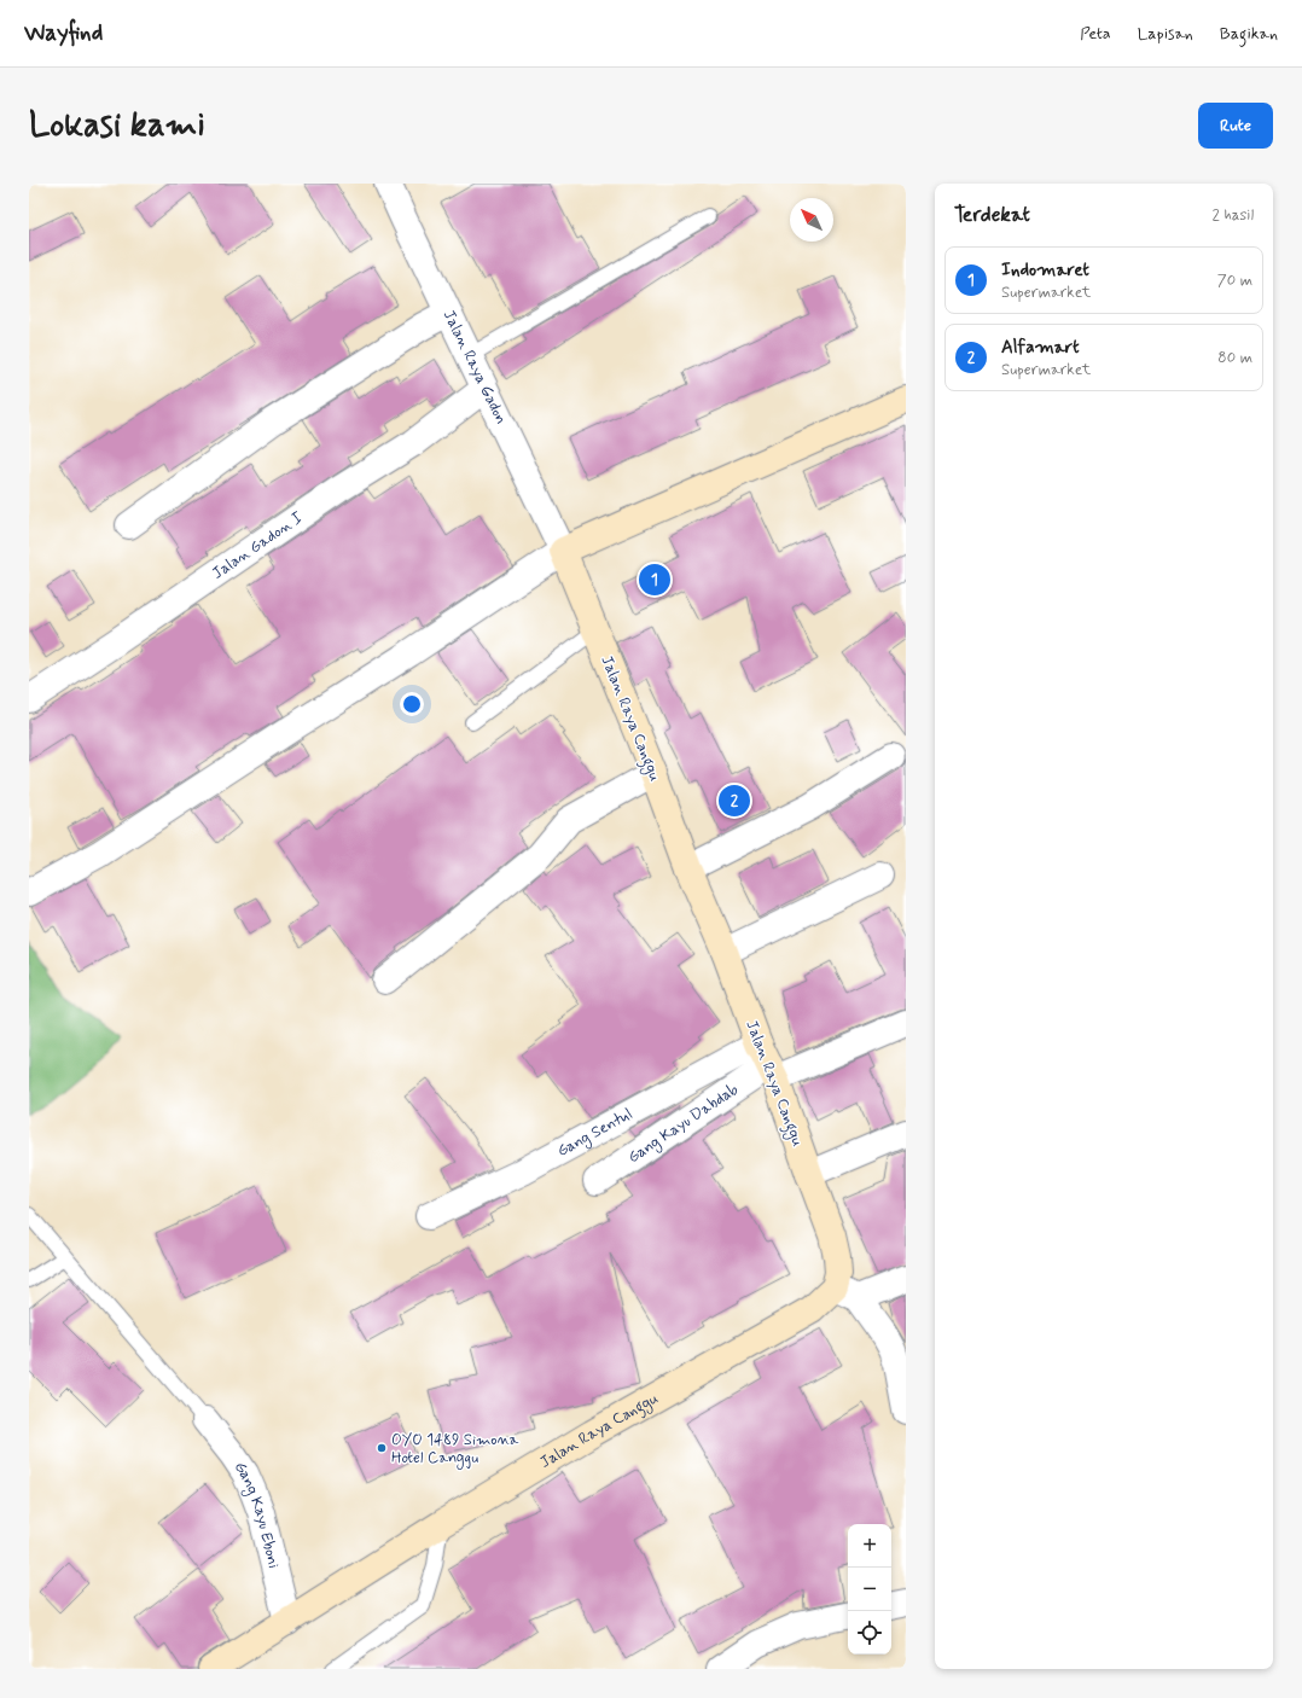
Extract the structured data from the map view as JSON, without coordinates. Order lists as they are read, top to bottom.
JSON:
{
  "streets": {
    "main road": ["Jalan Raya Canggu"],
    "street": [
      "Jalan Raya Gadon",
      "Jalan Gadon I",
      "Gang Kayu Dabdab",
      "Gang Sentul",
      "Gang Kayu Eboni"
    ]
  },
  "crossings": [
    ["Jalan Raya Gadon", "Jalan Gadon I"],
    ["Jalan Raya Gadon", "Jalan Raya Canggu"],
    ["Jalan Raya Canggu", "Gang Kayu Dabdab"],
    ["Jalan Raya Canggu", "Gang Sentul"],
    ["Jalan Raya Canggu", "Gang Kayu Eboni"],
    ["Gang Kayu Dabdab", "Gang Sentul"]
  ],
  "places": ["OYO 1489 Simona Hotel Canggu"],
  "north": "top left",
  "page": {
    "header": "Wayfind",
    "nav": ["Peta", "Lapisan", "Bagikan"],
    "buttons": "Rute",
    "title": "Lokasi kami",
    "heading": ["Terdekat", "2 hasil"],
    "list": [
      {
        "mark": "1",
        "name": "Indomaret",
        "note": "Supermarket",
        "value": "70 m"
      },
      {
        "mark": "2",
        "name": "Alfamart",
        "note": "Supermarket",
        "value": "80 m"
      }
    ],
    "pins": ["1", "2"],
    "map_buttons": ["+", "−"]
  }
}
